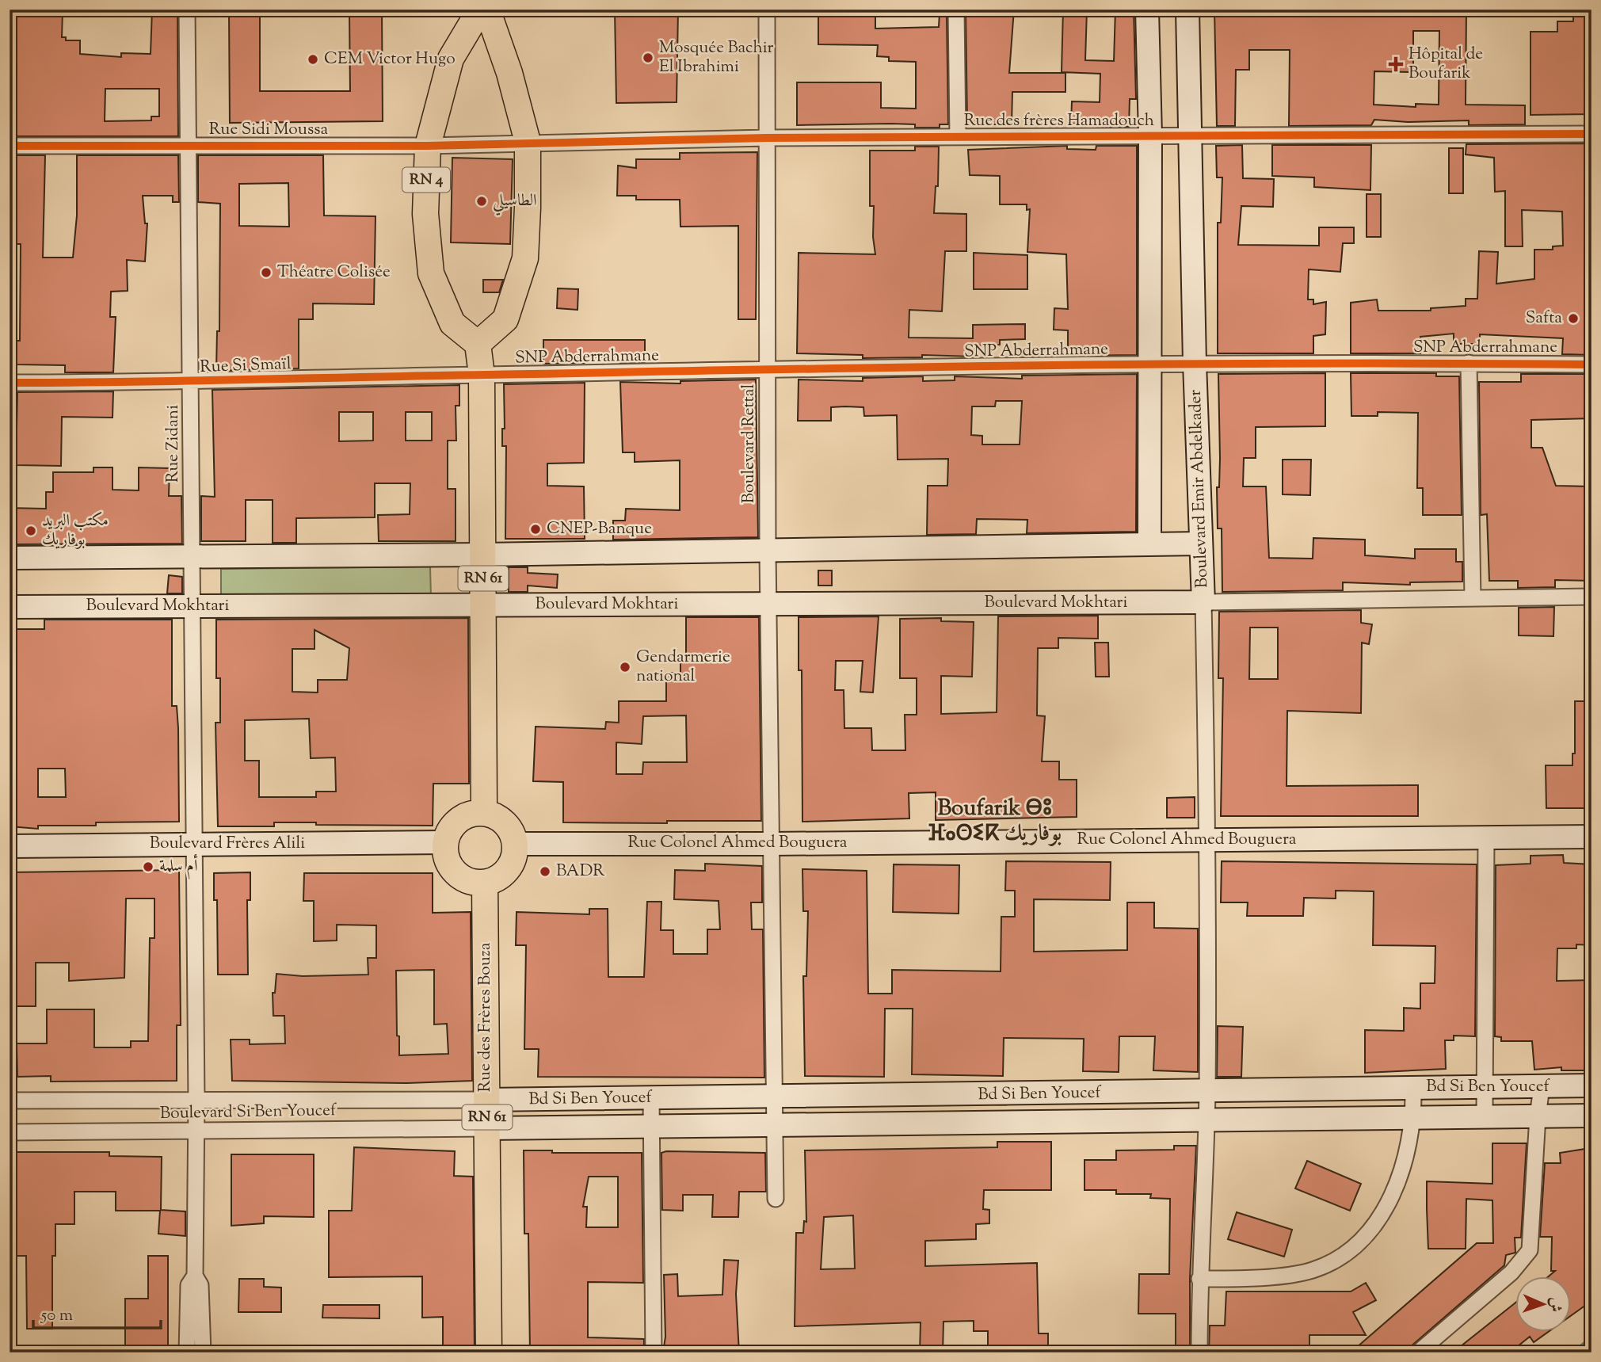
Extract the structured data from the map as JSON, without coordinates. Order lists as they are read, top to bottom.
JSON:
{
  "streets": {
    "main road": ["RN 4", "RN 61", "Rue des Frères Bouza"],
    "street": [
      "Rue des frères Hamadouch",
      "Rue Sidi Moussa",
      "SNP Abderrahmane",
      "Rue Si Smaïl",
      "Rue Zidani",
      "Boulevard Rettal",
      "Boulevard Emir Abdelkader",
      "Boulevard Mokhtari",
      "Rue Colonel Ahmed Bouguera",
      "Boulevard Frères Alili",
      "Bd Si Ben Youcef",
      "Boulevard Si Ben Youcef"
    ]
  },
  "crossings": [
    ["Rue des frères Hamadouch", "Rue Sidi Moussa"],
    ["Rue des frères Hamadouch", "Boulevard Rettal"],
    ["Rue des frères Hamadouch", "Boulevard Emir Abdelkader"],
    ["Rue Sidi Moussa", "RN 4"],
    ["Rue Sidi Moussa", "Rue Zidani"],
    ["RN 4", "RN 61"],
    ["SNP Abderrahmane", "Rue Si Smaïl"],
    ["SNP Abderrahmane", "Boulevard Rettal"],
    ["SNP Abderrahmane", "Boulevard Emir Abdelkader"],
    ["SNP Abderrahmane", "RN 61"],
    ["Rue Si Smaïl", "Rue Zidani"],
    ["Rue Si Smaïl", "RN 61"],
    ["Rue Zidani", "Boulevard Mokhtari"],
    ["Rue Zidani", "Boulevard Frères Alili"],
    ["Rue Zidani", "Boulevard Si Ben Youcef"],
    ["Boulevard Rettal", "Boulevard Mokhtari"],
    ["Boulevard Rettal", "Rue Colonel Ahmed Bouguera"],
    ["Boulevard Rettal", "Bd Si Ben Youcef"],
    ["Boulevard Emir Abdelkader", "Boulevard Mokhtari"],
    ["RN 61", "Boulevard Mokhtari"],
    ["RN 61", "Rue Colonel Ahmed Bouguera"],
    ["RN 61", "Boulevard Frères Alili"],
    ["RN 61", "Rue des Frères Bouza"],
    ["Rue Colonel Ahmed Bouguera", "Boulevard Frères Alili"],
    ["Rue Colonel Ahmed Bouguera", "Rue des Frères Bouza"],
    ["Boulevard Frères Alili", "Rue des Frères Bouza"],
    ["Rue des Frères Bouza", "Bd Si Ben Youcef"],
    ["Rue des Frères Bouza", "Boulevard Si Ben Youcef"],
    ["Bd Si Ben Youcef", "Boulevard Si Ben Youcef"]
  ],
  "districts": ["Boufarik ⴱⵓ ⴼⴰⵔⵉⴽ بوفاريك"],
  "places": {
    "other": [
      "Mosquée Bachir El Ibrahimi",
      "CEM Victor Hugo",
      "الطاسيلي",
      "Théatre Colisée",
      "Safta",
      "CNEP-Banque",
      "مكتب البريد بوفاريك",
      "Gendarmerie national",
      "أم سلمة",
      "BADR"
    ],
    "health": ["Hôpital de Boufarik"]
  },
  "scale_bar": "50 m",
  "north": "right"
}
